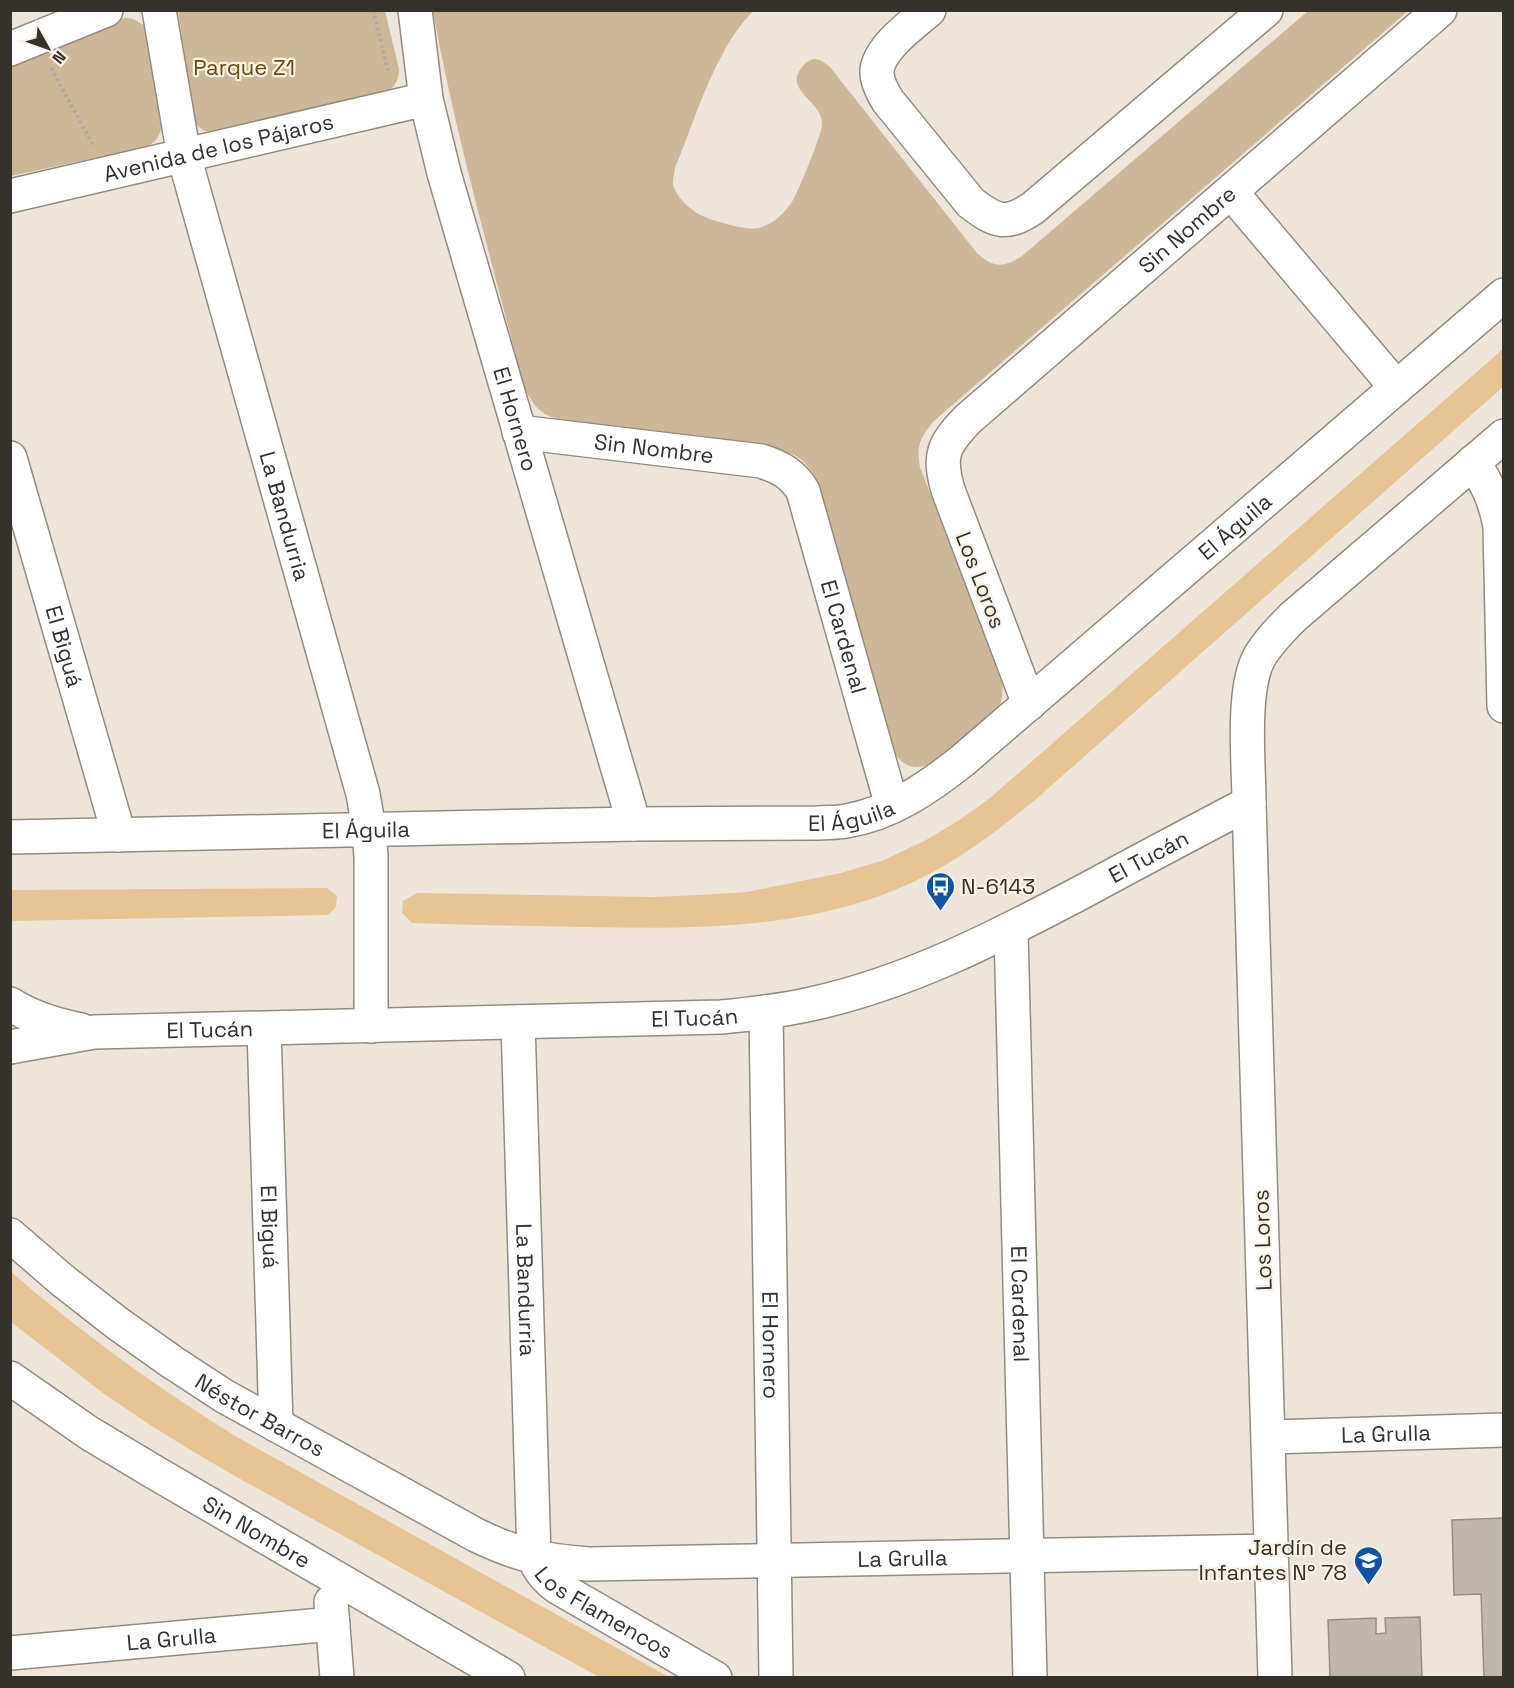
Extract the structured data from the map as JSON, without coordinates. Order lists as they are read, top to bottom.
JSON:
{
  "streets": {
    "street": [
      "Avenida de los Pájaros",
      "Sin Nombre",
      "El Hornero",
      "La Bandurria",
      "El Águila",
      "Los Loros",
      "El Cardenal",
      "El Biguá",
      "El Tucán",
      "Néstor Barros",
      "La Grulla",
      "Los Flamencos"
    ]
  },
  "crossings": [
    ["Avenida de los Pájaros", "El Hornero"],
    ["Avenida de los Pájaros", "La Bandurria"],
    ["Sin Nombre", "El Hornero"],
    ["Sin Nombre", "Los Loros"],
    ["Sin Nombre", "El Cardenal"],
    ["El Hornero", "El Águila"],
    ["El Hornero", "El Tucán"],
    ["El Hornero", "La Grulla"],
    ["La Bandurria", "El Águila"],
    ["La Bandurria", "El Tucán"],
    ["La Bandurria", "Néstor Barros"],
    ["La Bandurria", "La Grulla"],
    ["La Bandurria", "Los Flamencos"],
    ["El Águila", "Los Loros"],
    ["El Águila", "El Cardenal"],
    ["El Águila", "El Biguá"],
    ["Los Loros", "El Tucán"],
    ["Los Loros", "La Grulla"],
    ["El Cardenal", "El Tucán"],
    ["El Cardenal", "La Grulla"],
    ["El Biguá", "El Tucán"],
    ["El Biguá", "Néstor Barros"],
    ["Néstor Barros", "La Grulla"],
    ["Néstor Barros", "Los Flamencos"],
    ["La Grulla", "Los Flamencos"]
  ],
  "parks": ["Parque Z1"],
  "places": {
    "bus stop": ["N-6143"],
    "school or university": ["Jardín de Infantes N° 78"]
  },
  "north": "bottom right"
}
